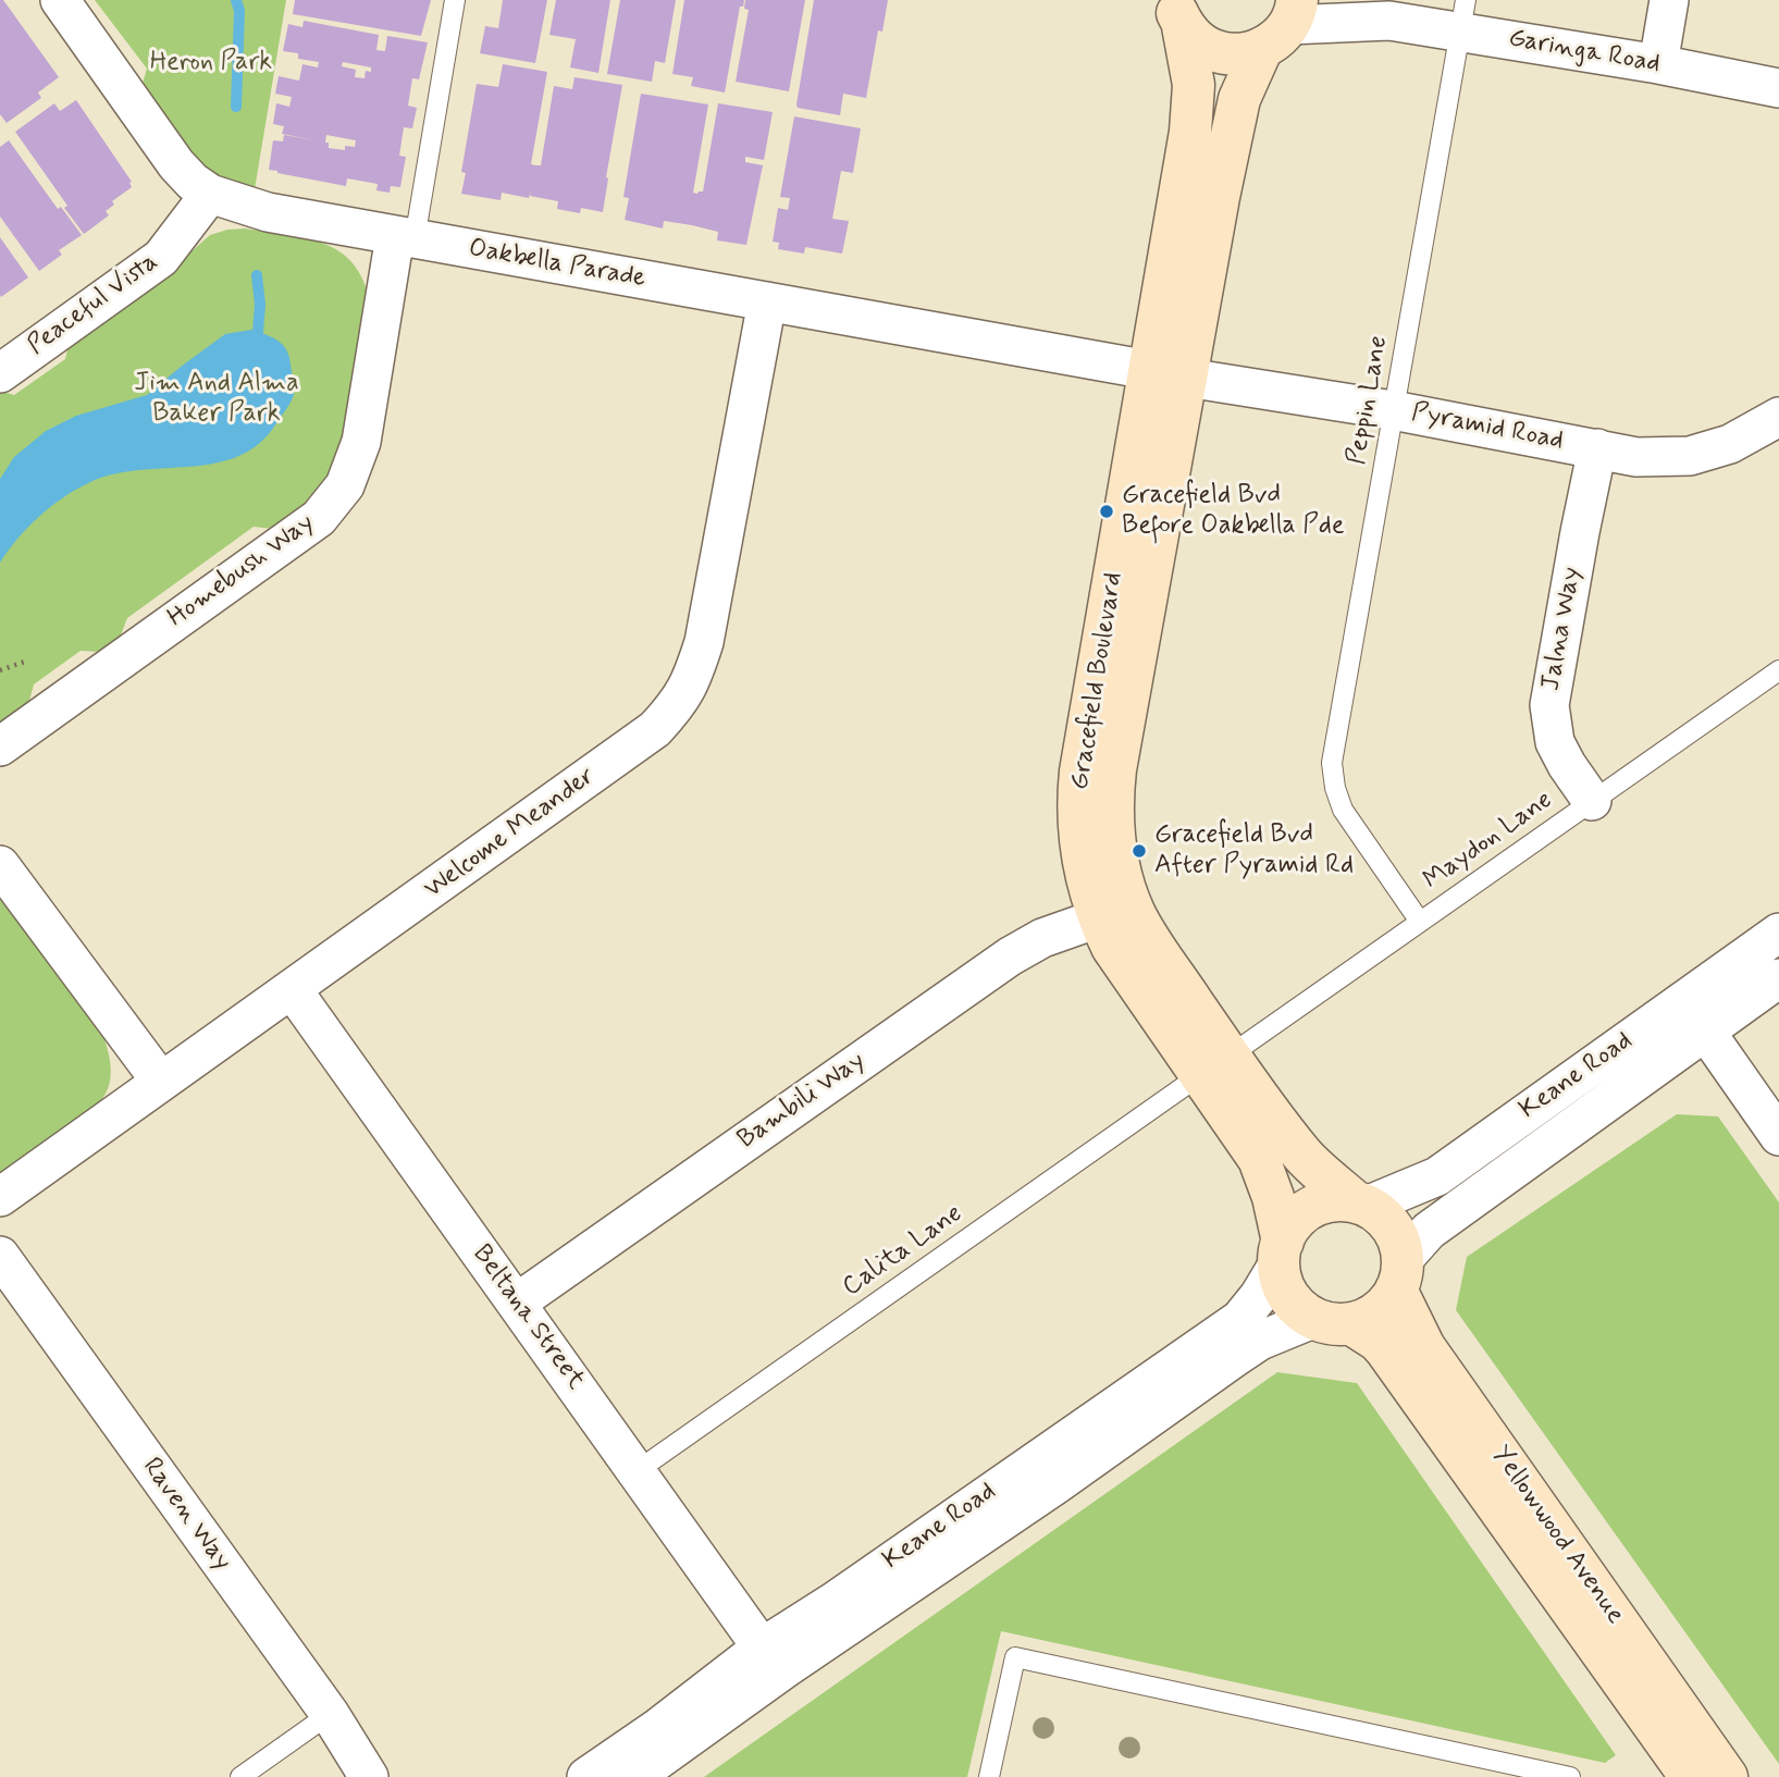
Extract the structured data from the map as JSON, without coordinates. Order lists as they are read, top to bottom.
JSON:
{
  "streets": {
    "street": [
      "Garinga Road",
      "Oakbella Parade",
      "Peaceful Vista",
      "Pyramid Road",
      "Homebush Way",
      "Jalna Way",
      "Gracefield Boulevard",
      "Welcome Meander",
      "Keane Road",
      "Bambili Way",
      "Beltana Street",
      "Raven Way",
      "Yellowwood Avenue"
    ],
    "lane": ["Peppin Lane", "Maydon Lane", "Calita Lane"]
  },
  "crossings": [
    ["Garinga Road", "Peppin Lane"],
    ["Garinga Road", "Gracefield Boulevard"],
    ["Oakbella Parade", "Peaceful Vista"],
    ["Oakbella Parade", "Pyramid Road"],
    ["Oakbella Parade", "Homebush Way"],
    ["Oakbella Parade", "Gracefield Boulevard"],
    ["Oakbella Parade", "Welcome Meander"],
    ["Peppin Lane", "Pyramid Road"],
    ["Peppin Lane", "Maydon Lane"],
    ["Pyramid Road", "Jalna Way"],
    ["Pyramid Road", "Gracefield Boulevard"],
    ["Jalna Way", "Maydon Lane"],
    ["Gracefield Boulevard", "Maydon Lane"],
    ["Gracefield Boulevard", "Keane Road"],
    ["Gracefield Boulevard", "Bambili Way"],
    ["Gracefield Boulevard", "Calita Lane"],
    ["Gracefield Boulevard", "Yellowwood Avenue"],
    ["Welcome Meander", "Beltana Street"],
    ["Maydon Lane", "Calita Lane"],
    ["Keane Road", "Beltana Street"],
    ["Keane Road", "Yellowwood Avenue"],
    ["Bambili Way", "Beltana Street"],
    ["Calita Lane", "Beltana Street"]
  ],
  "parks": ["Heron Park", "Jim And Alma Baker Park"],
  "places": ["Gracefield Bvd Before Oakbella Pde", "Gracefield Bvd After Pyramid Rd"]
}
